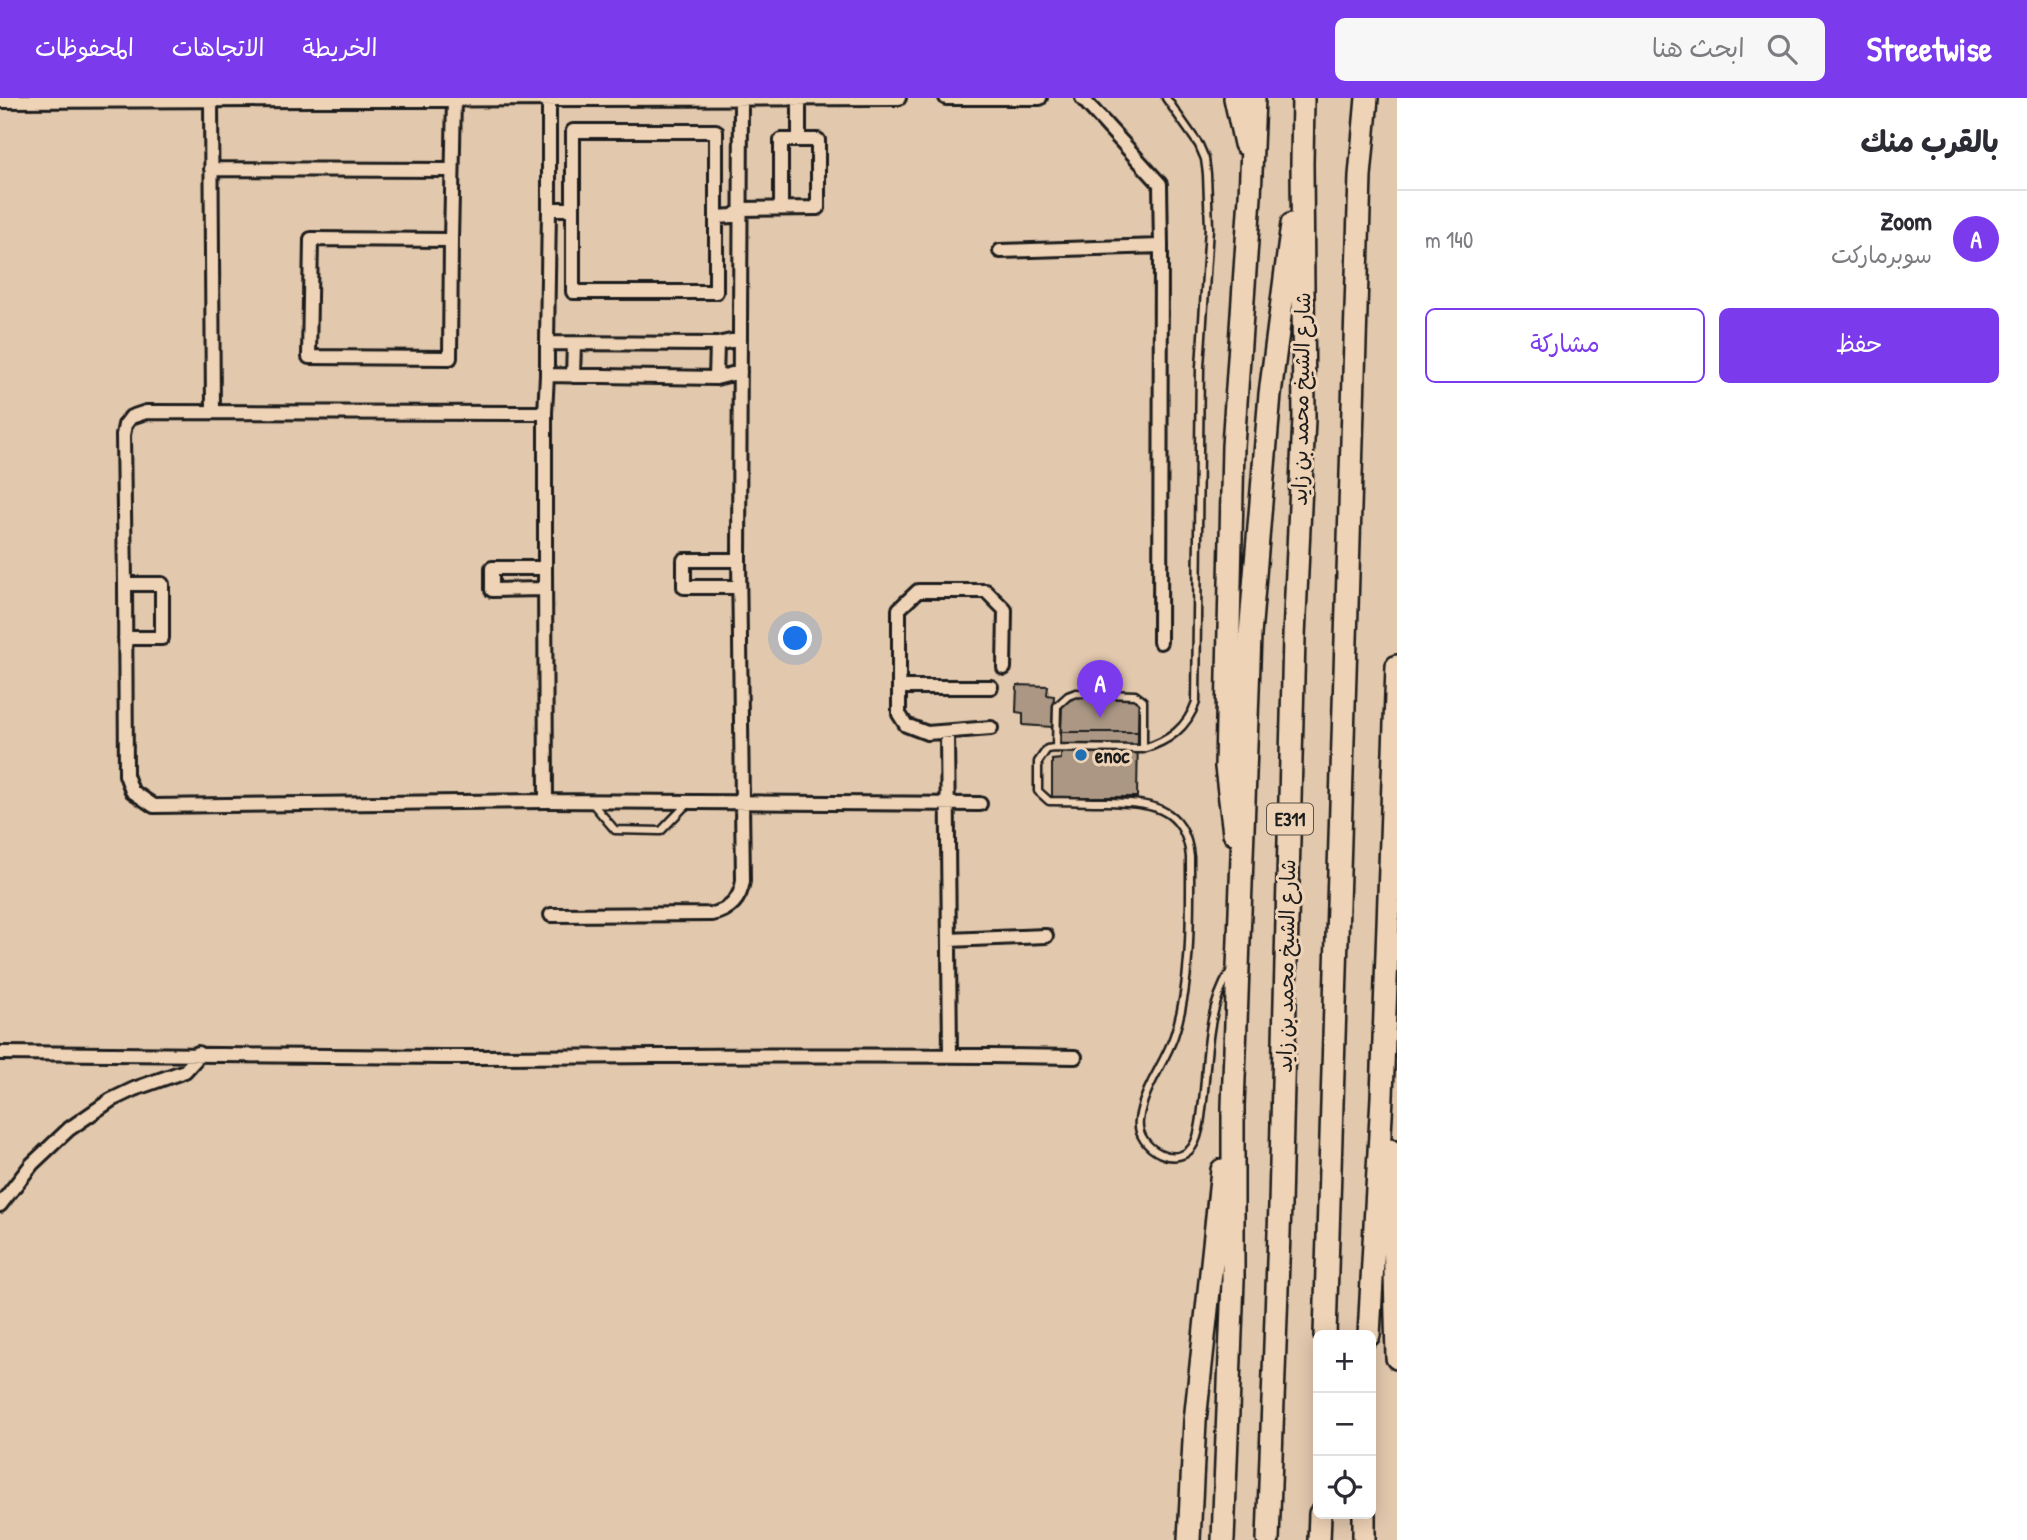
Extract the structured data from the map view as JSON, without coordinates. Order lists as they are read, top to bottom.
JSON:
{
  "streets": {
    "highway": ["شارع الشيخ محمد بن زايد", "E311"]
  },
  "places": ["enoc"],
  "page": {
    "header": "Streetwise",
    "search": "ابحث هنا",
    "nav": ["الخريطة", "الاتجاهات", "المحفوظات"],
    "heading": "بالقرب منك",
    "list": [
      {
        "mark": "A",
        "name": "Zoom",
        "note": "سوبرماركت",
        "value": "140 m"
      }
    ],
    "buttons": ["حفظ", "مشاركة"],
    "pins": "A",
    "map_buttons": ["+", "−"]
  }
}
